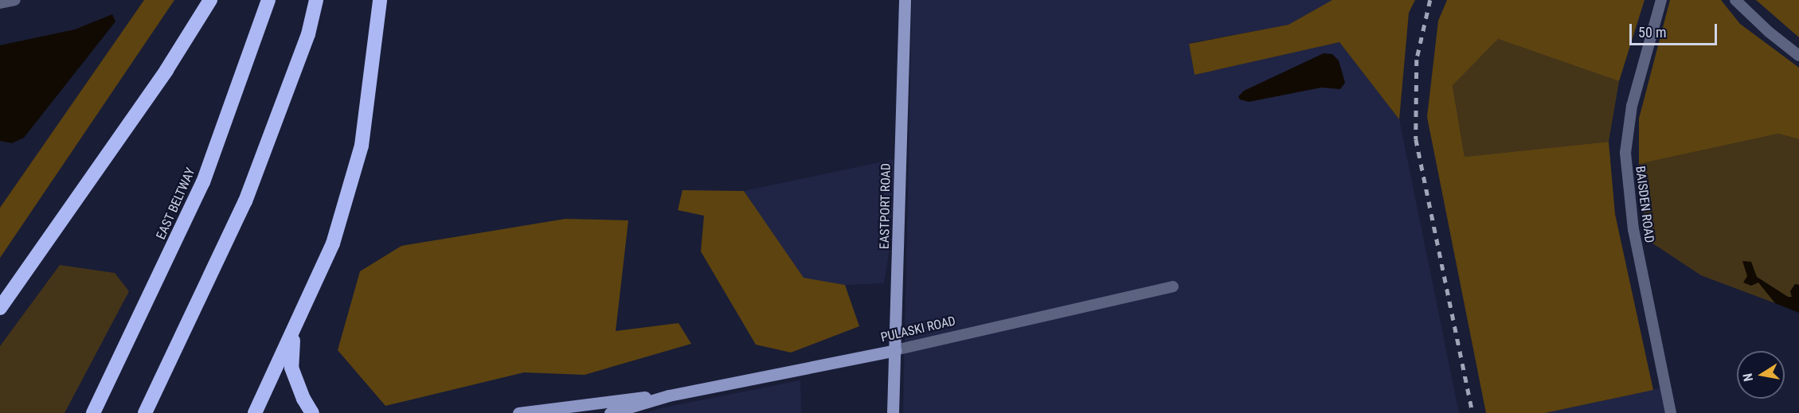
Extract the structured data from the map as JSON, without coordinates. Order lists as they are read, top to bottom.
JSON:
{
  "streets": {
    "highway": ["EAST BELTWAY"],
    "main road": ["EASTPORT ROAD", "PULASKI ROAD"],
    "street": ["BAISDEN ROAD"]
  },
  "crossings": [
    ["EASTPORT ROAD", "PULASKI ROAD"]
  ],
  "scale_bar": "50 m",
  "north": "left"
}
